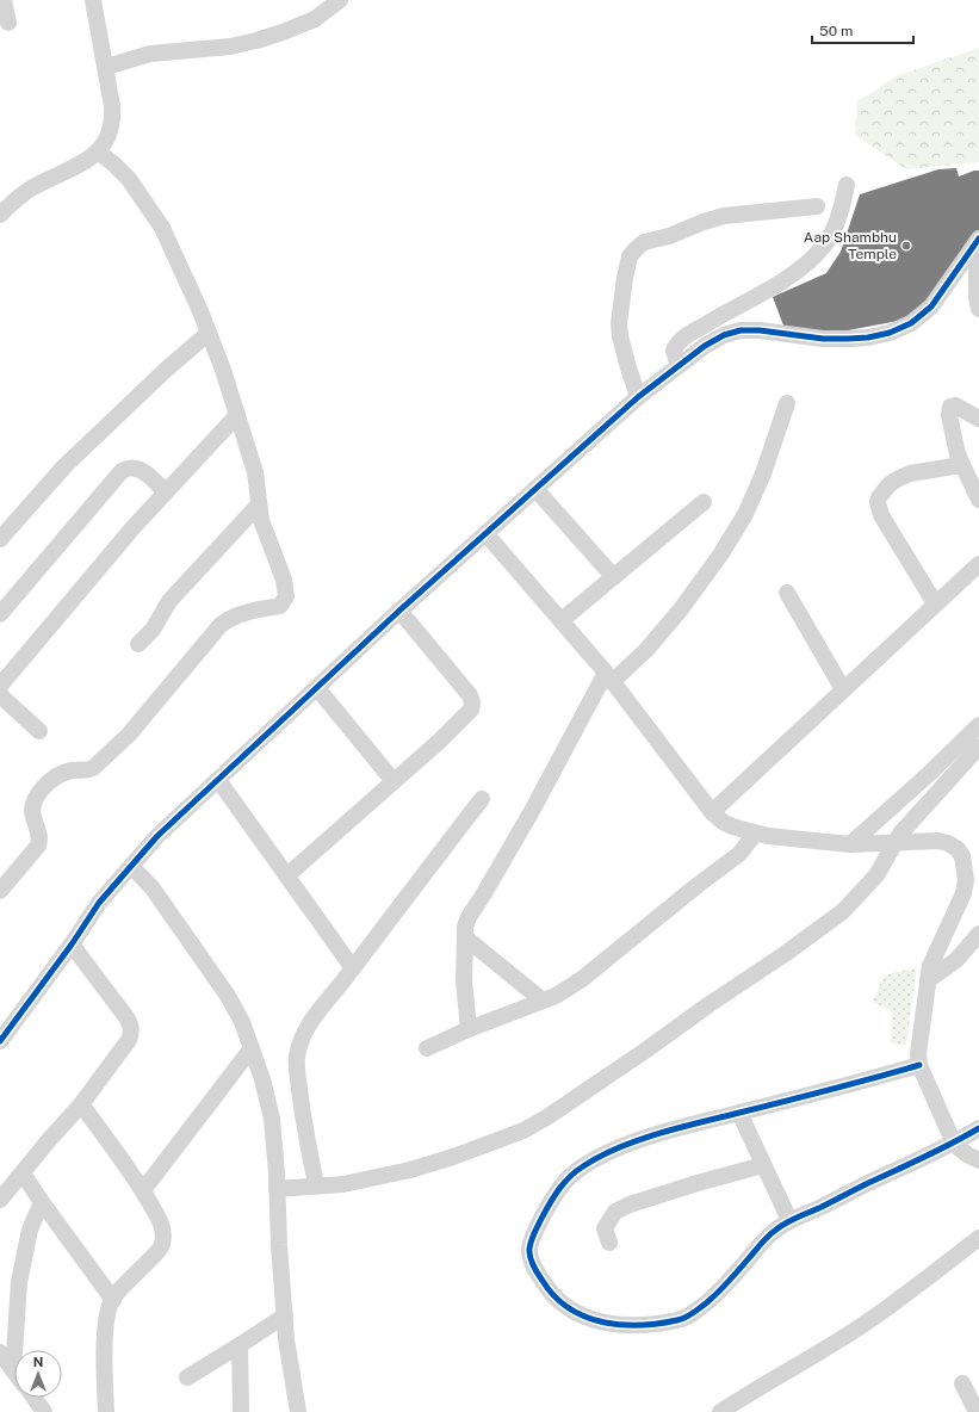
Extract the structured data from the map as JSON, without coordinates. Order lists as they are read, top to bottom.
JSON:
{
  "places": ["Aap Shambhu Temple"],
  "scale_bar": "50 m",
  "north": "top"
}
